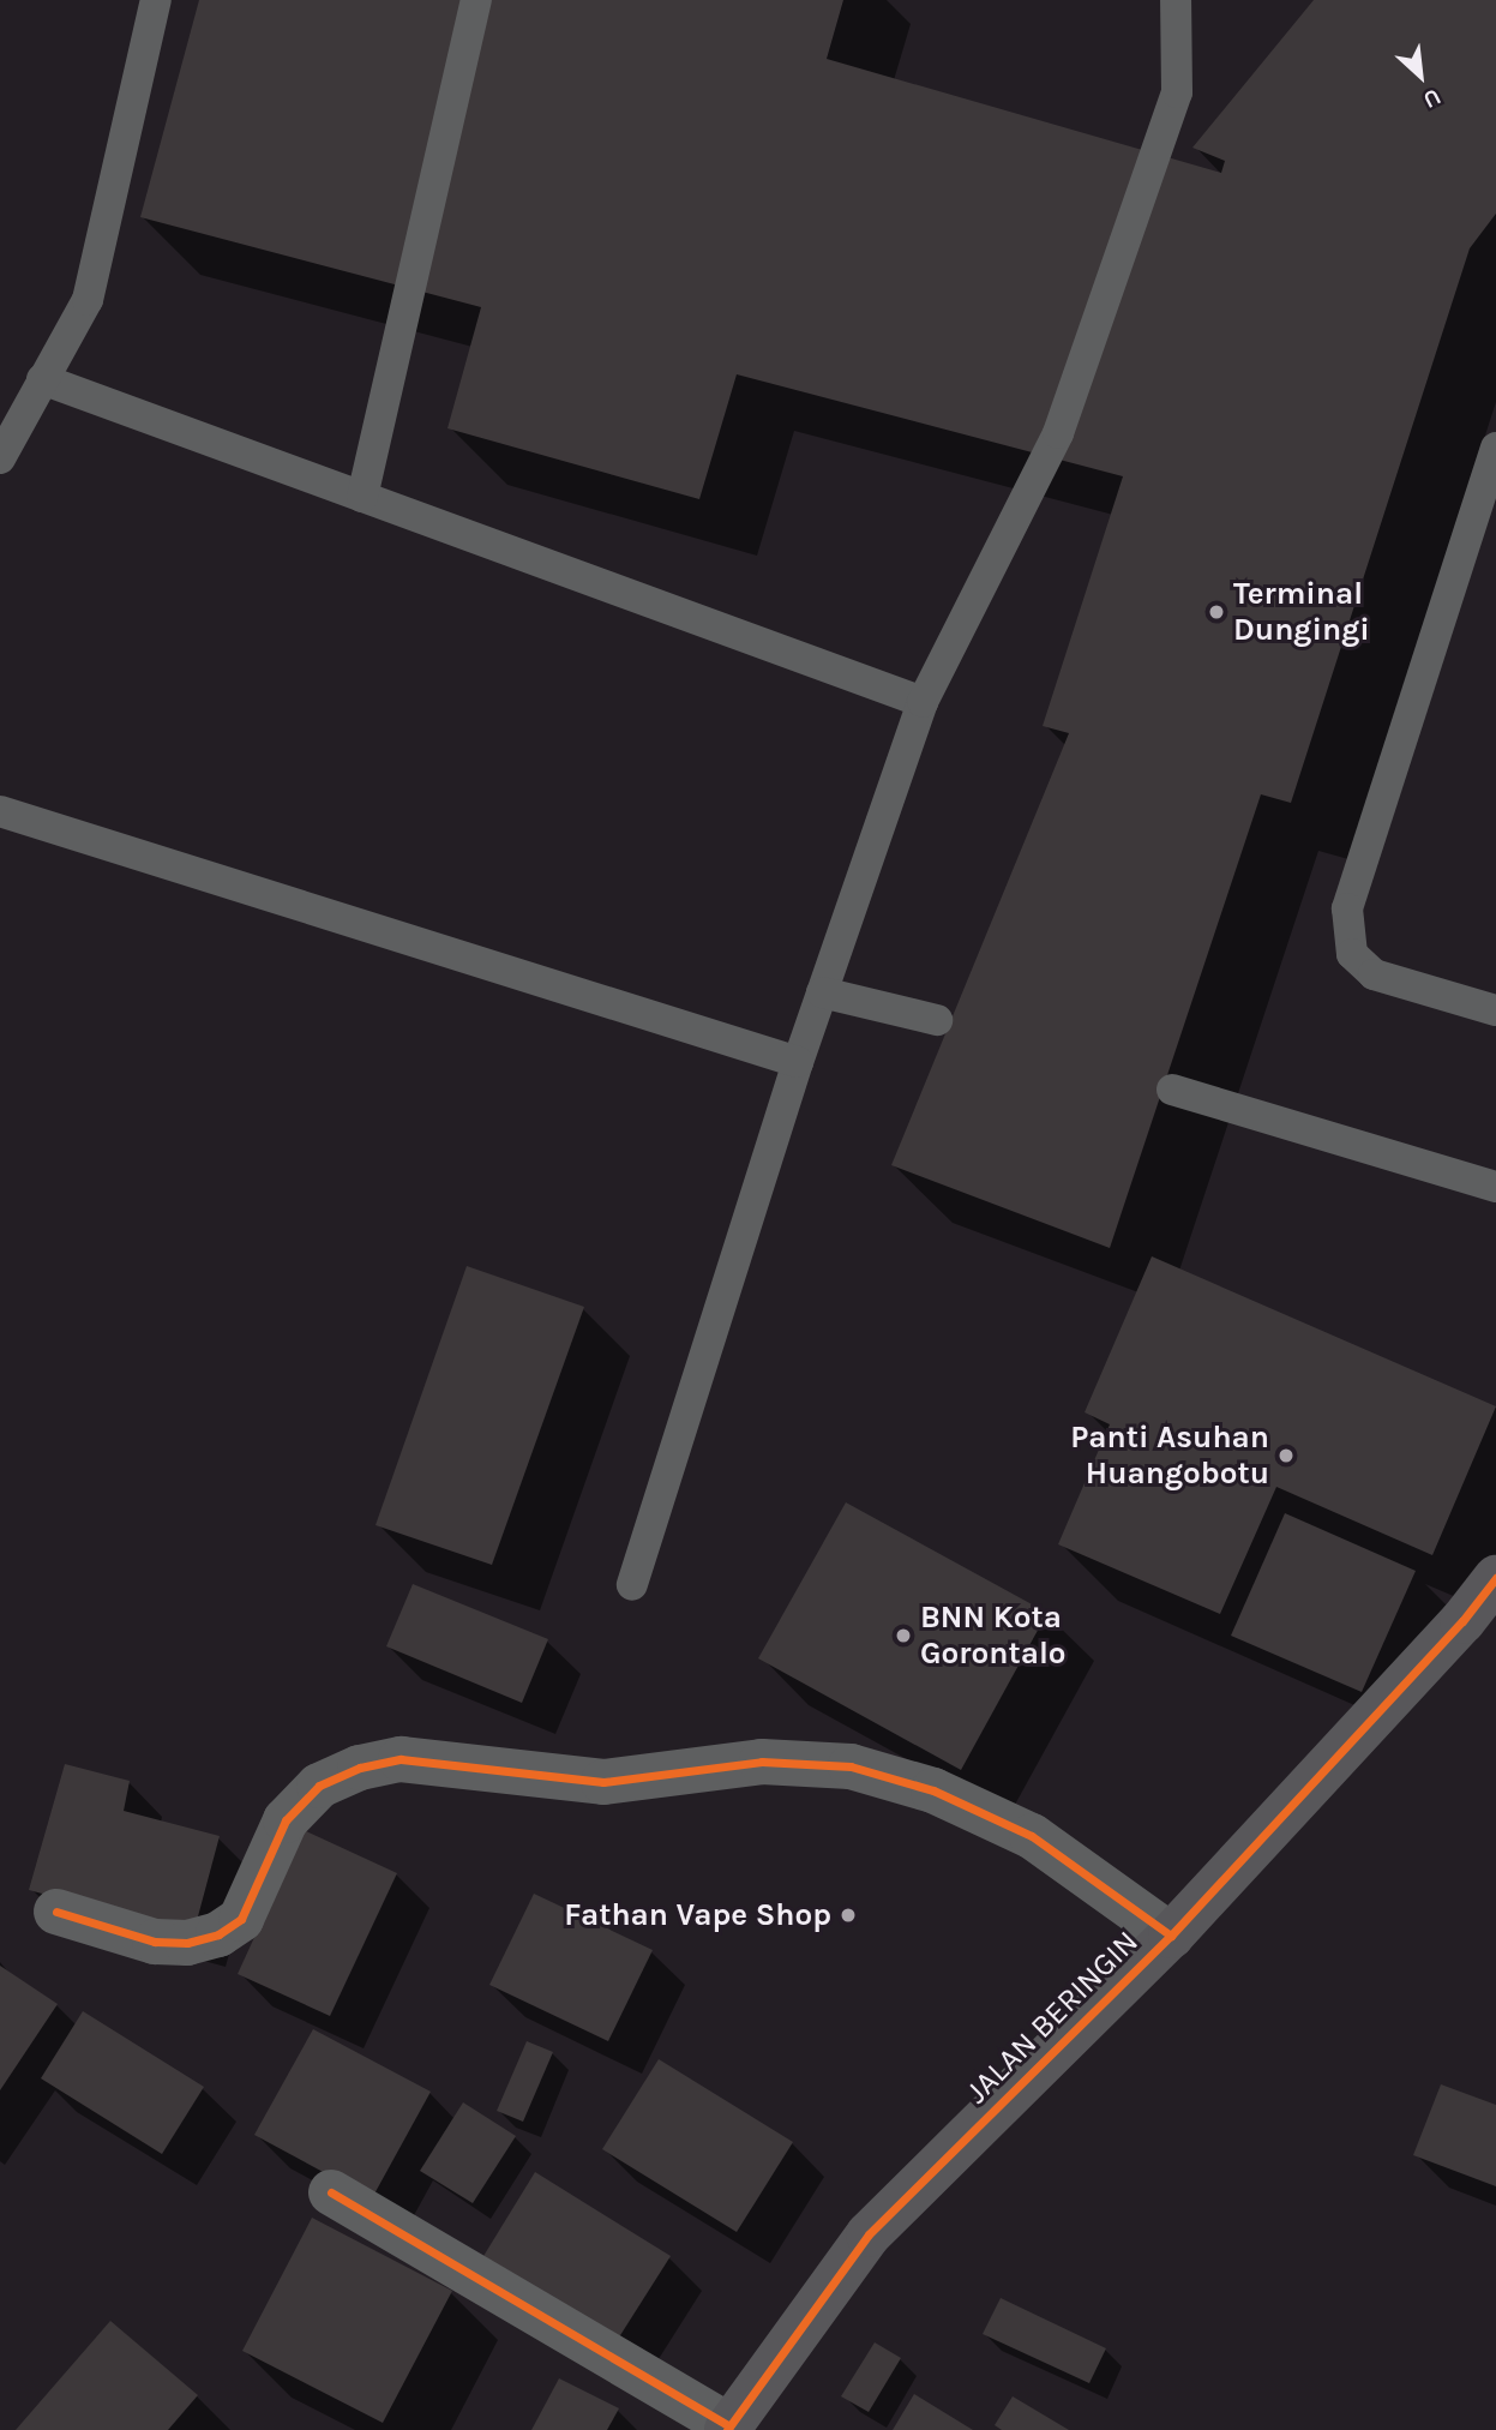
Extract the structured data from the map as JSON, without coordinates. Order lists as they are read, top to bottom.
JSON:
{
  "streets": {
    "street": ["JALAN BERINGIN"]
  },
  "places": [
    "Terminal Dungingi",
    "Panti Asuhan Huangobotu",
    "BNN Kota Gorontalo",
    "Fathan Vape Shop"
  ],
  "north": "bottom right"
}
